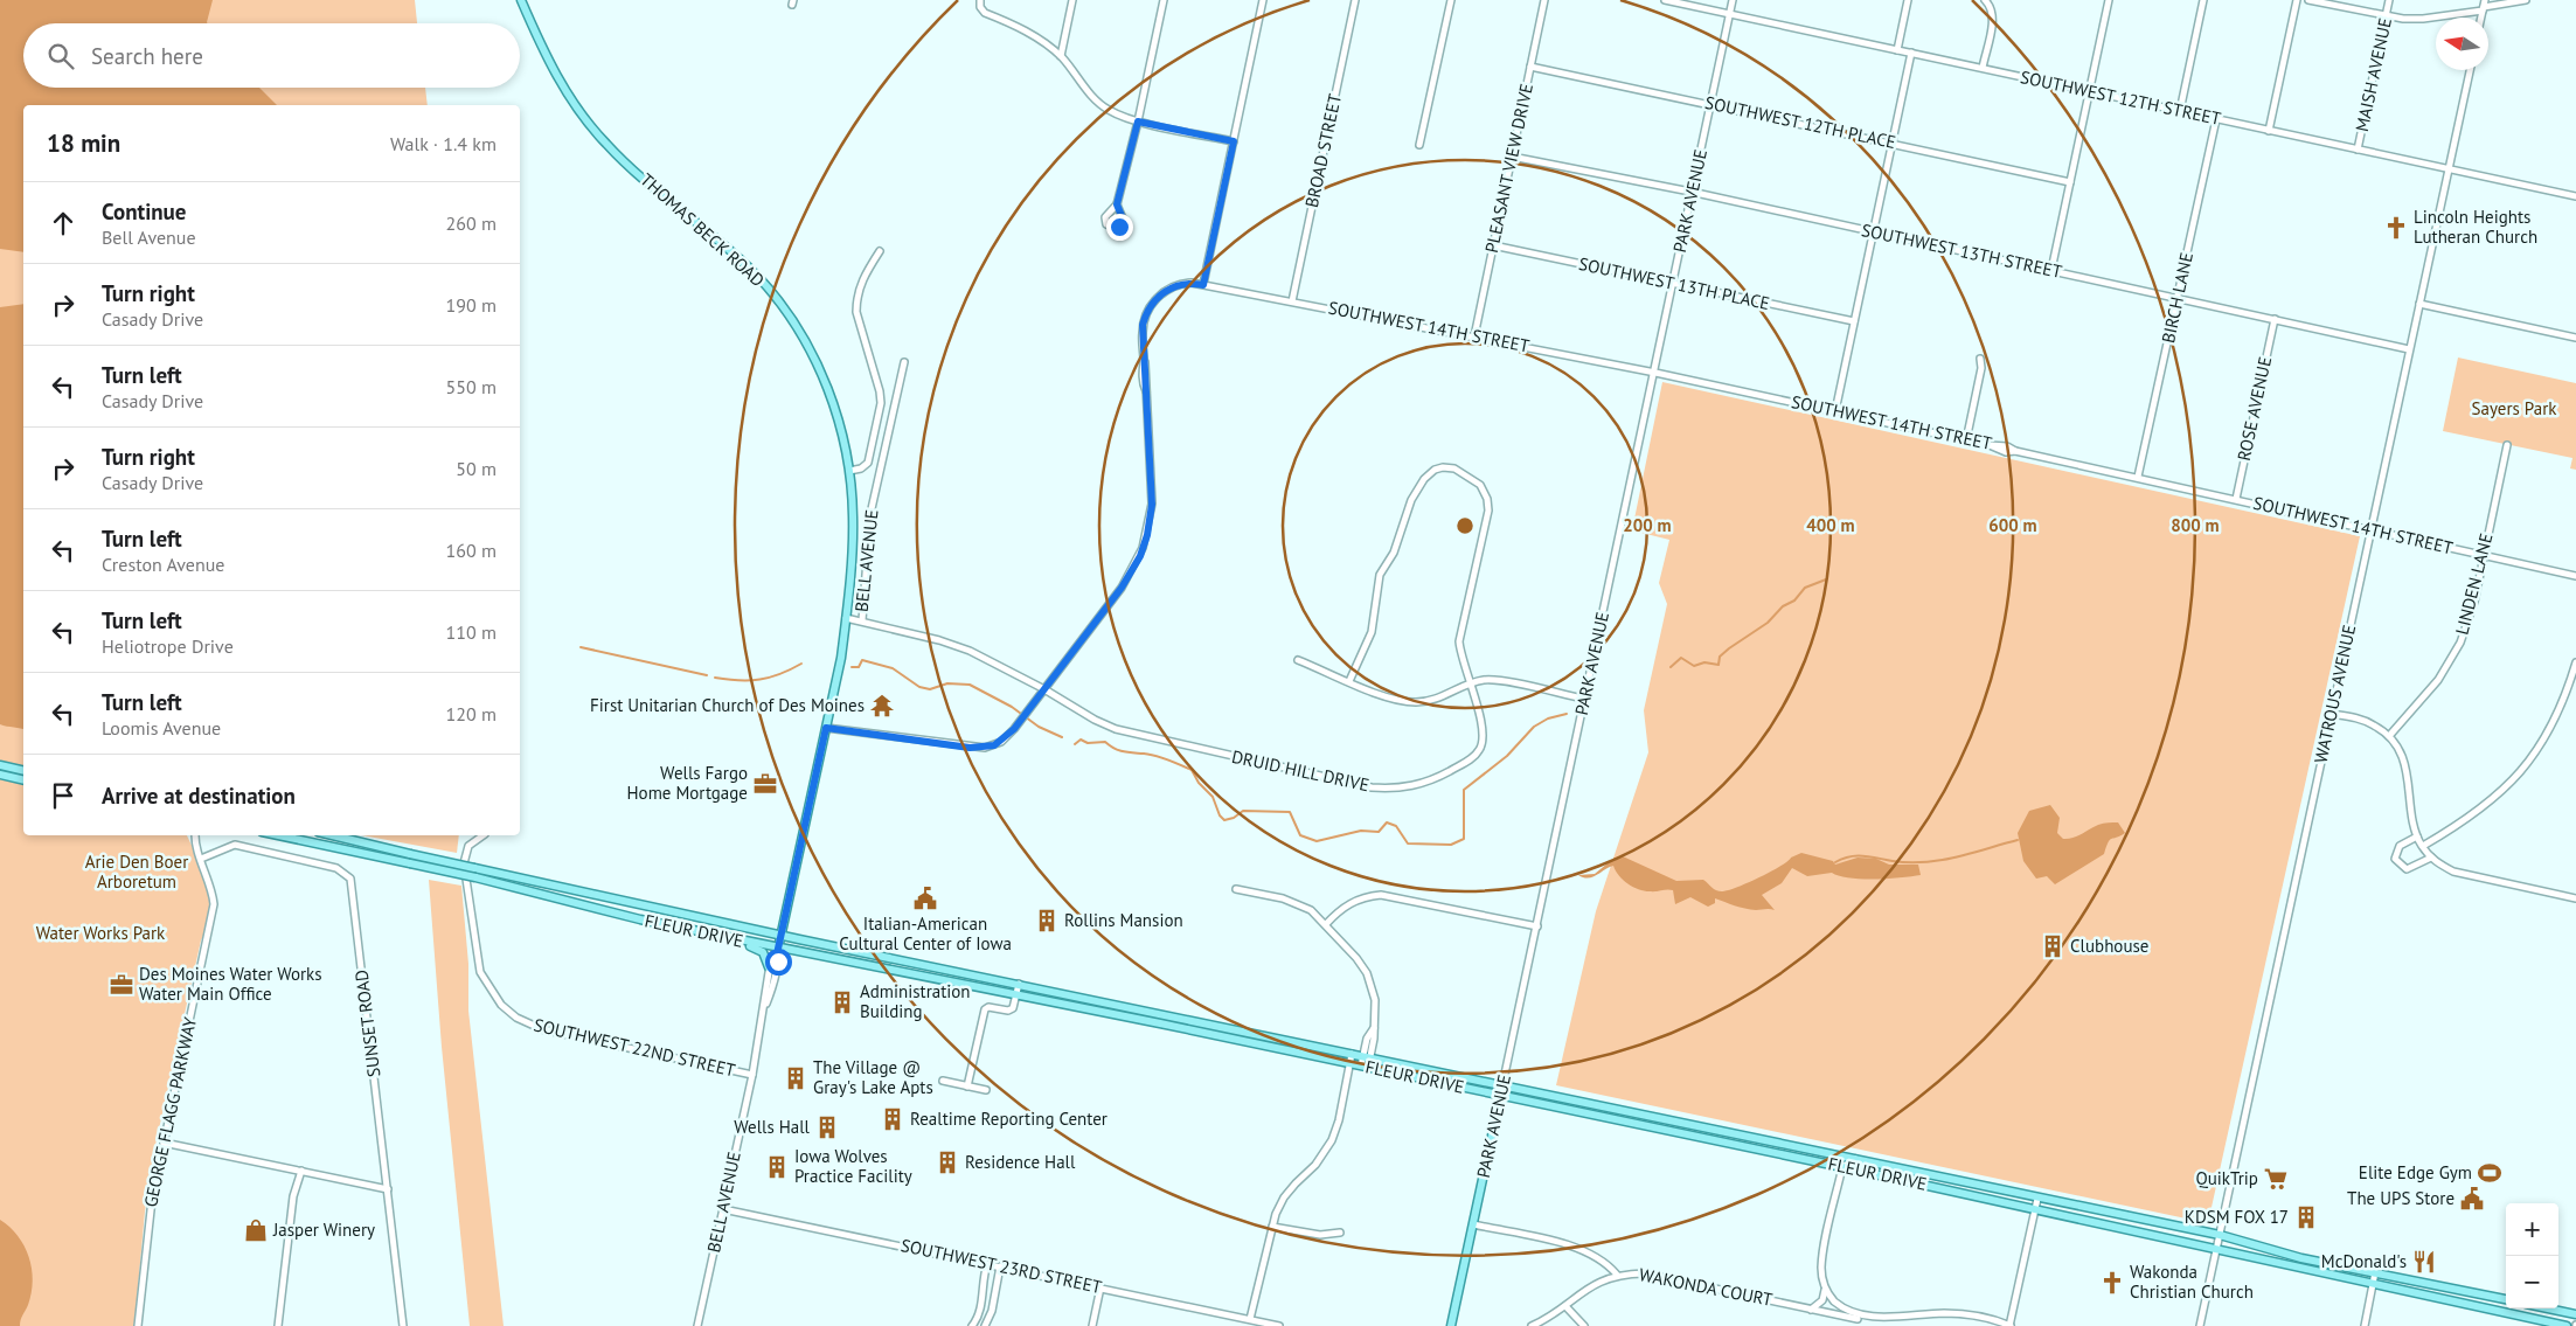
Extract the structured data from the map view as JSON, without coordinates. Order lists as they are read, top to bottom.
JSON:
{
  "streets": {
    "main road": [
      "PARK AVENUE",
      "THOMAS BECK ROAD",
      "BELL AVENUE",
      "FLEUR DRIVE"
    ],
    "street": [
      "MAISH AVENUE",
      "SOUTHWEST 12TH STREET",
      "SOUTHWEST 12TH PLACE",
      "BROAD STREET",
      "PLEASANT VIEW DRIVE",
      "SOUTHWEST 13TH STREET",
      "SOUTHWEST 13TH PLACE",
      "BIRCH LANE",
      "SOUTHWEST 14TH STREET",
      "ROSE AVENUE",
      "LINDEN LANE",
      "WATROUS AVENUE",
      "DRUID HILL DRIVE",
      "SUNSET ROAD",
      "SOUTHWEST 22ND STREET",
      "GEORGE FLAGG PARKWAY",
      "SOUTHWEST 23RD STREET",
      "WAKONDA COURT"
    ]
  },
  "crossings": [
    ["MAISH AVENUE", "SOUTHWEST 12TH STREET"],
    ["SOUTHWEST 12TH STREET", "PARK AVENUE"],
    ["SOUTHWEST 12TH STREET", "BIRCH LANE"],
    ["SOUTHWEST 12TH STREET", "WATROUS AVENUE"],
    ["SOUTHWEST 12TH PLACE", "PLEASANT VIEW DRIVE"],
    ["SOUTHWEST 12TH PLACE", "PARK AVENUE"],
    ["BROAD STREET", "SOUTHWEST 14TH STREET"],
    ["PLEASANT VIEW DRIVE", "SOUTHWEST 13TH STREET"],
    ["PLEASANT VIEW DRIVE", "SOUTHWEST 13TH PLACE"],
    ["PLEASANT VIEW DRIVE", "SOUTHWEST 14TH STREET"],
    ["PARK AVENUE", "SOUTHWEST 13TH STREET"],
    ["PARK AVENUE", "SOUTHWEST 13TH PLACE"],
    ["PARK AVENUE", "SOUTHWEST 14TH STREET"],
    ["PARK AVENUE", "FLEUR DRIVE"],
    ["THOMAS BECK ROAD", "BELL AVENUE"],
    ["SOUTHWEST 13TH STREET", "BIRCH LANE"],
    ["SOUTHWEST 13TH STREET", "ROSE AVENUE"],
    ["SOUTHWEST 13TH STREET", "WATROUS AVENUE"],
    ["BIRCH LANE", "SOUTHWEST 14TH STREET"],
    ["SOUTHWEST 14TH STREET", "ROSE AVENUE"],
    ["SOUTHWEST 14TH STREET", "BELL AVENUE"],
    ["SOUTHWEST 14TH STREET", "LINDEN LANE"],
    ["SOUTHWEST 14TH STREET", "WATROUS AVENUE"],
    ["SOUTHWEST 14TH STREET", "DRUID HILL DRIVE"],
    ["BELL AVENUE", "DRUID HILL DRIVE"],
    ["BELL AVENUE", "FLEUR DRIVE"],
    ["BELL AVENUE", "SOUTHWEST 22ND STREET"],
    ["BELL AVENUE", "SOUTHWEST 23RD STREET"],
    ["WATROUS AVENUE", "FLEUR DRIVE"],
    ["SUNSET ROAD", "GEORGE FLAGG PARKWAY"]
  ],
  "parks": ["Sayers Park", "Arie Den Boer Arboretum", "Water Works Park"],
  "places": {
    "church": ["Lincoln Heights Lutheran Church", "Wakonda Christian Church"],
    "temple": ["First Unitarian Church of Des Moines"],
    "office": ["Wells Fargo Home Mortgage", "Des Moines Water Works Water Main Office"],
    "public building": ["Italian-American Cultural Center of Iowa", "The UPS Store"],
    "building": [
      "Rollins Mansion",
      "Clubhouse",
      "Administration Building",
      "The Village @ Gray's Lake Apts",
      "Realtime Reporting Center",
      "Wells Hall",
      "Residence Hall",
      "Iowa Wolves Practice Facility",
      "KDSM FOX 17"
    ],
    "sports": ["Elite Edge Gym"],
    "supermarket": ["QuikTrip"],
    "shop": ["Jasper Winery"],
    "restaurant": ["McDonald's"]
  },
  "north": "left",
  "page": {
    "search": "Search here",
    "heading": ["18 min", "Walk · 1.4 km"],
    "list": [
      ["Continue", "Bell Avenue", "260 m"],
      ["Turn right", "Casady Drive", "190 m"],
      ["Turn left", "Casady Drive", "550 m"],
      ["Turn right", "Casady Drive", "50 m"],
      ["Turn left", "Creston Avenue", "160 m"],
      ["Turn left", "Heliotrope Drive", "110 m"],
      ["Turn left", "Loomis Avenue", "120 m"],
      "Arrive at destination"
    ],
    "map_buttons": ["+", "−"]
  },
  "rings": [
    "200 m",
    "400 m",
    "600 m",
    "800 m"
  ]
}
